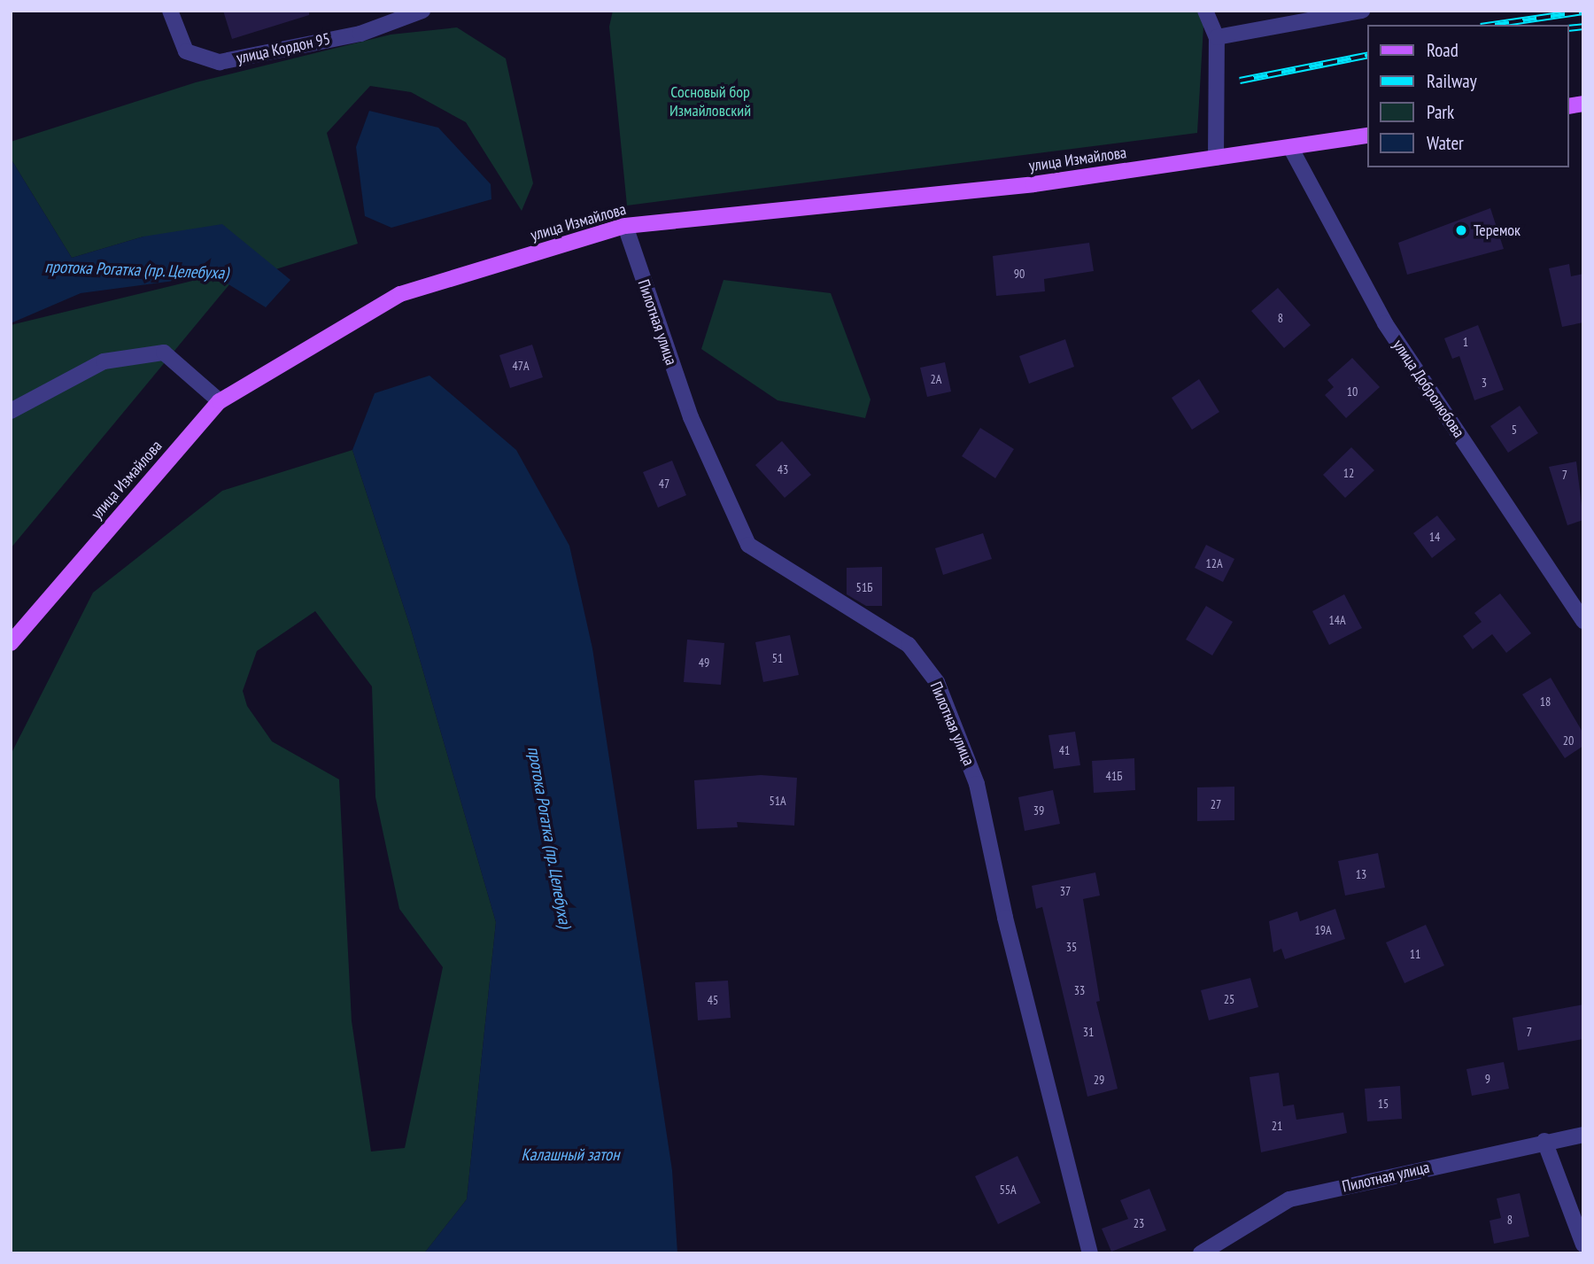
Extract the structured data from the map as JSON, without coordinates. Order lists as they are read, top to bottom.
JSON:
{
  "streets": {
    "main road": ["улица Измайлова"],
    "street": ["улица Кордон 95", "Пилотная улица", "улица Добролюбова"]
  },
  "crossings": [
    ["улица Измайлова", "Пилотная улица"],
    ["улица Измайлова", "улица Добролюбова"]
  ],
  "water": ["протока Рогатка (пр. Целебуха)", "Калашный затон"],
  "parks": ["Сосновый бор Измайловский"],
  "places": ["Теремок"],
  "house_numbers": [
    "90",
    "8",
    "1",
    "47А",
    "2А",
    "3",
    "10",
    "5",
    "43",
    "12",
    "7",
    "47",
    "14",
    "12А",
    "51Б",
    "14А",
    "51",
    "49",
    "18",
    "20",
    "41",
    "41Б",
    "51А",
    "27",
    "39",
    "13",
    "37",
    "19А",
    "35",
    "11",
    "33",
    "25",
    "45",
    "31",
    "7",
    "9",
    "29",
    "15",
    "21",
    "55А",
    "8",
    "23"
  ],
  "legend": [
    "Road",
    "Railway",
    "Park",
    "Water"
  ]
}
